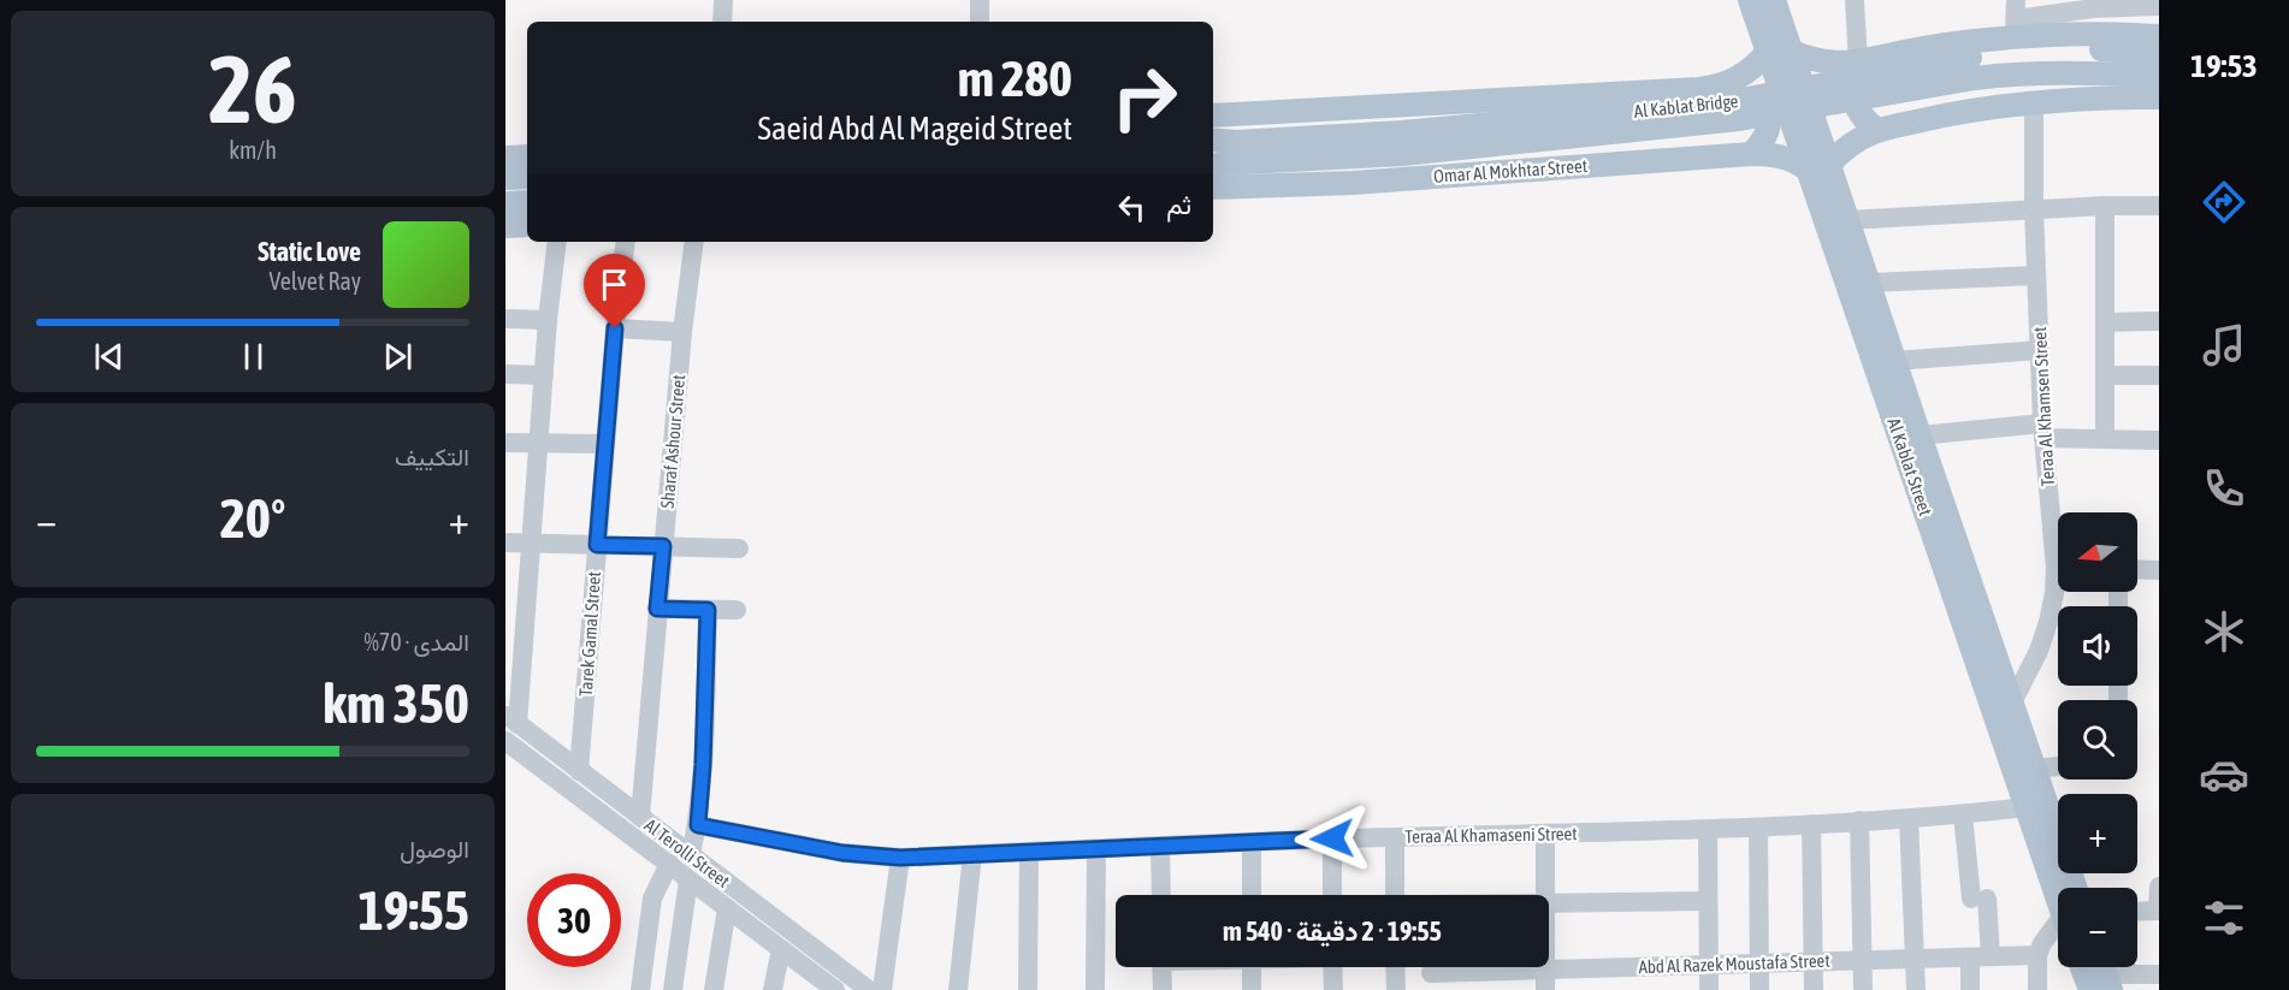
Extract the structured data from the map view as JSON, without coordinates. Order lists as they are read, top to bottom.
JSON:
{
  "streets": {
    "main road": ["Al Kablat Bridge", "Omar Al Mokhtar Street", "Al Kablat Street"],
    "street": [
      "Teraa Al Khamsen Street",
      "Sharaf Ashour Street",
      "Tarek Gamal Street",
      "Teraa Al Khamaseni Street",
      "Al Terolli Street",
      "Abd Al Razek Moustafa Street"
    ]
  },
  "crossings": [
    ["Omar Al Mokhtar Street", "Al Kablat Street"],
    ["Teraa Al Khamsen Street", "Al Kablat Street"],
    ["Sharaf Ashour Street", "Al Terolli Street"],
    ["Al Kablat Street", "Teraa Al Khamaseni Street"],
    ["Tarek Gamal Street", "Al Terolli Street"]
  ],
  "north": "left",
  "page": {
    "tabs": "19:53",
    "tile": [
      ["26", "km/h"],
      "التكييف",
      ["المدى · 70%", "350 km"],
      ["الوصول", "19:55"]
    ],
    "turn": ["280 m", "Saeid Abd Al Mageid Street"],
    "then": "ثم",
    "song": ["Static Love", "Velvet Ray"],
    "heat": ["−", "20°", "+"],
    "map_buttons": ["+", "−"],
    "limit": "30",
    "trip": "19:55 · 2 دقيقة · 540 m"
  }
}
